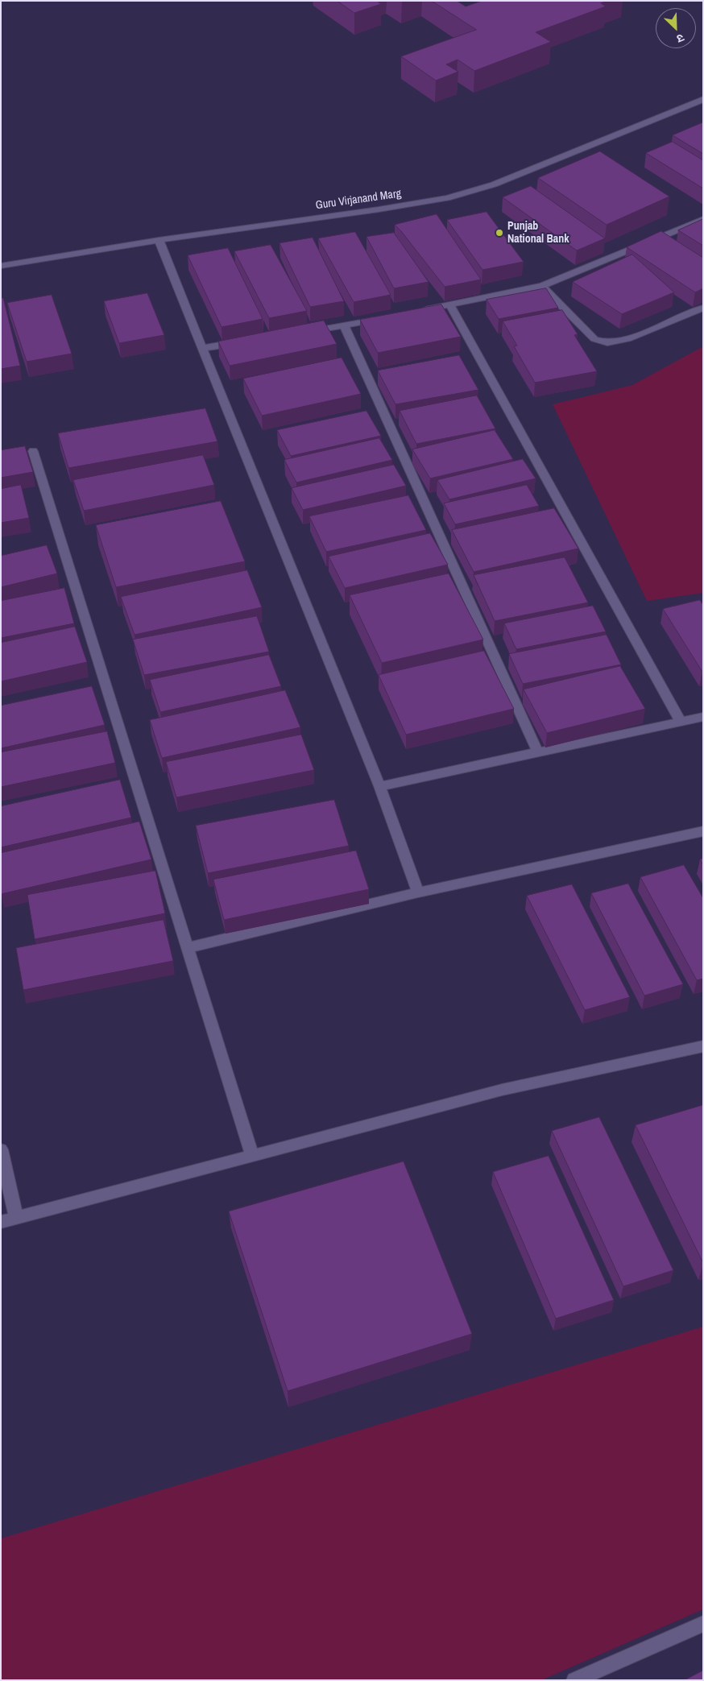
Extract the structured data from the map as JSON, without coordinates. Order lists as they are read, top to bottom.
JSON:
{
  "streets": {
    "street": ["Guru Virjanand Marg"]
  },
  "places": ["Punjab National Bank"],
  "north": "bottom right"
}
